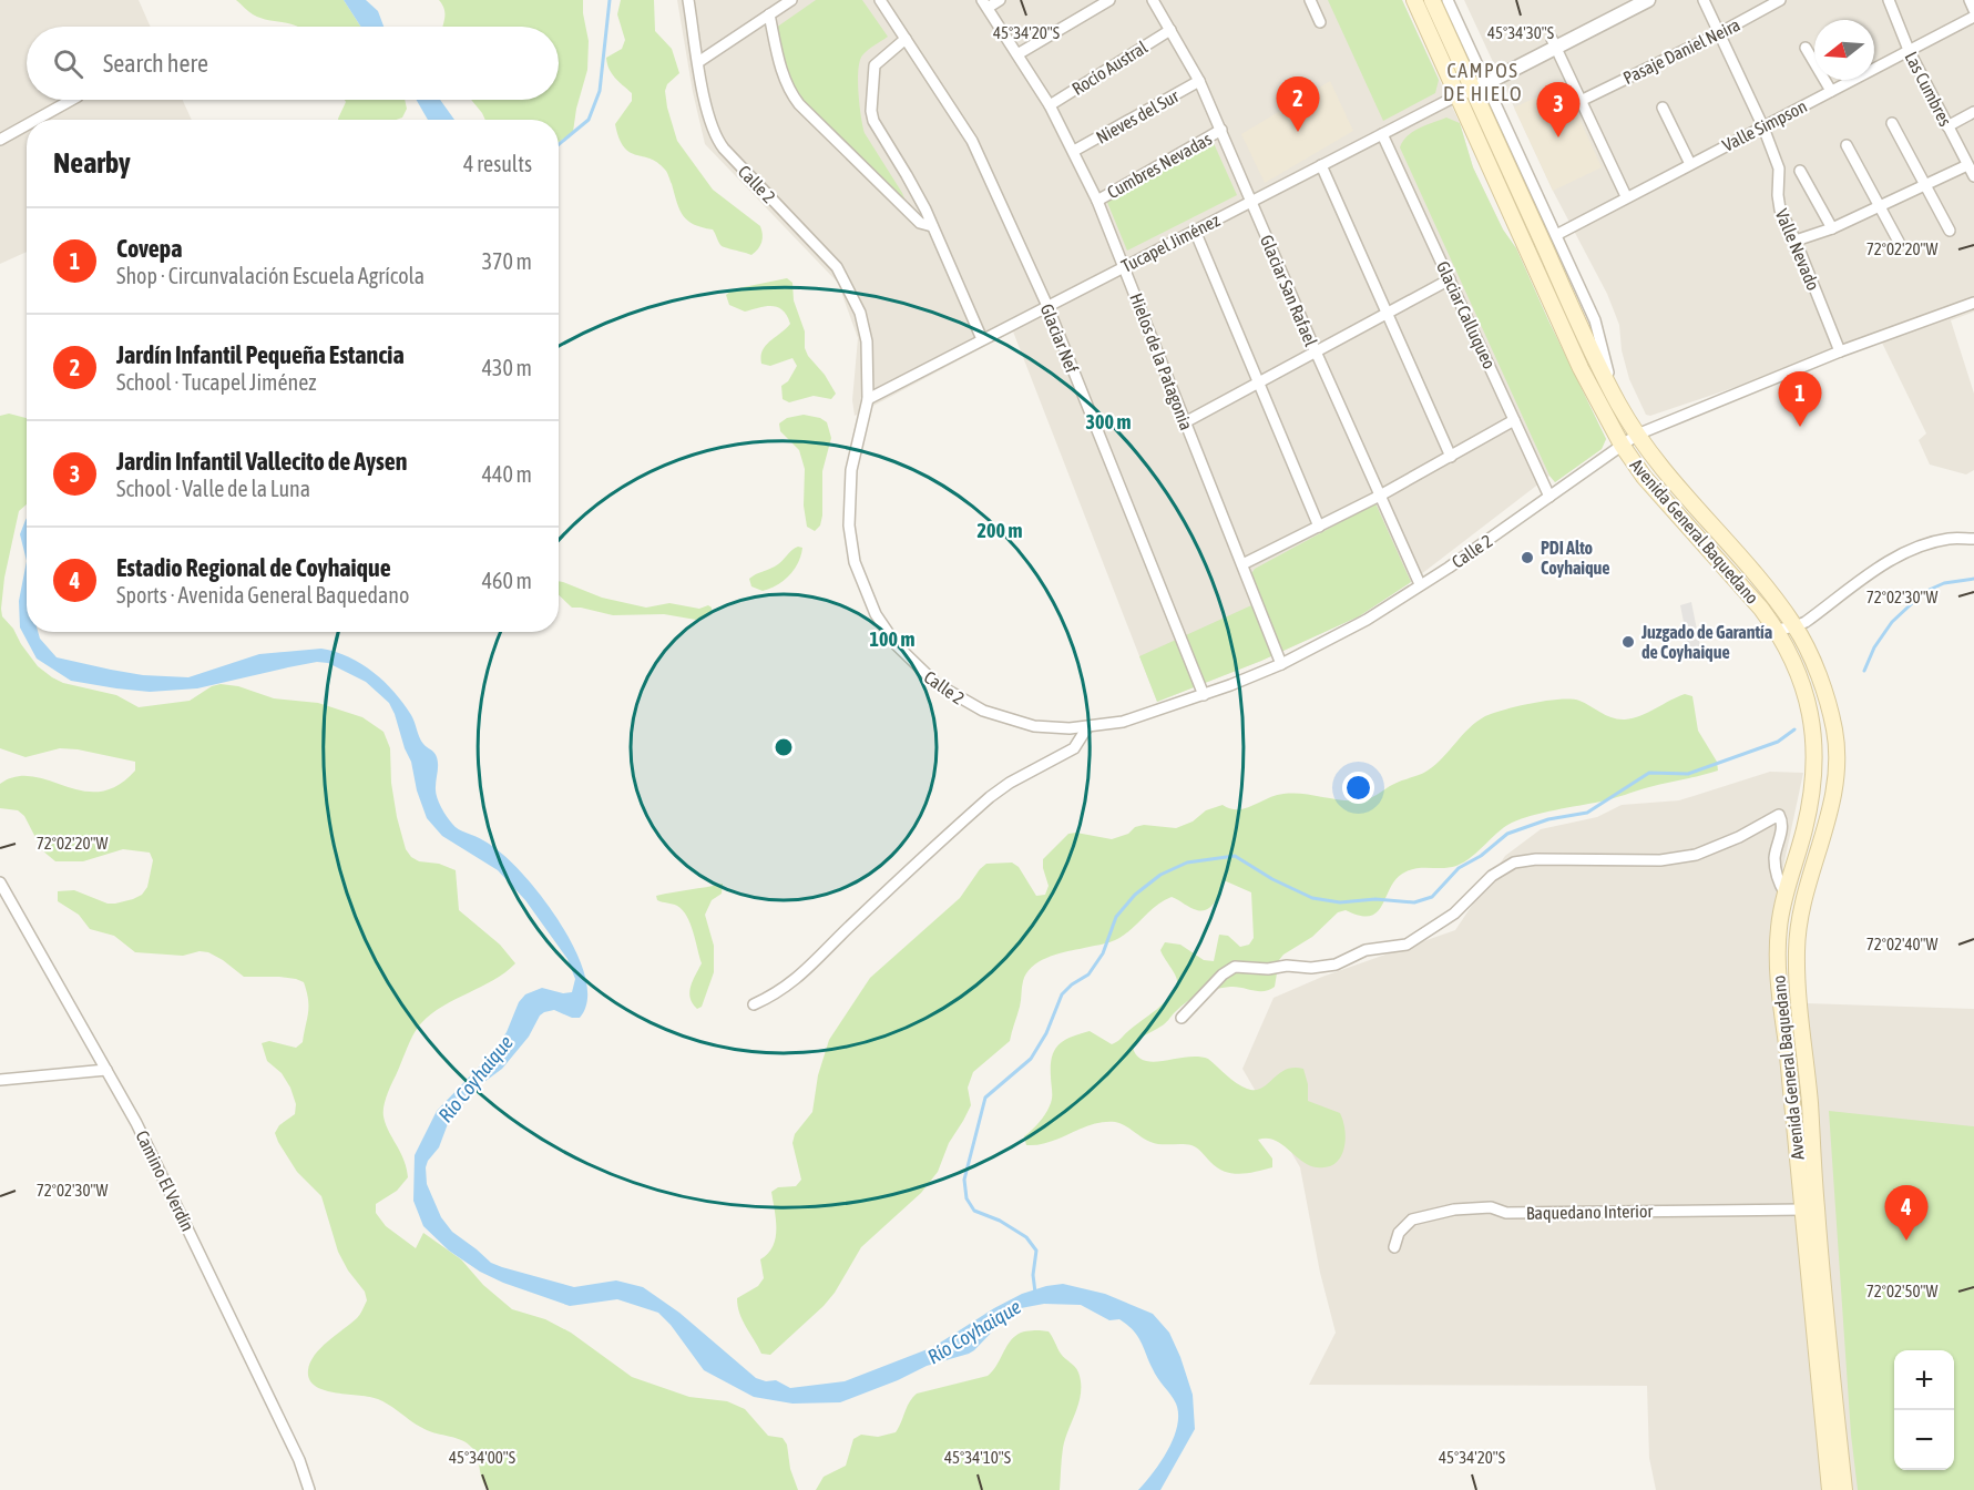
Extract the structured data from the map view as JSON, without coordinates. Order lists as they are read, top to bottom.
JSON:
{
  "streets": {
    "main road": ["Avenida General Baquedano"],
    "street": [
      "Pasaje Daniel Neira",
      "Rocío Austral",
      "Las Cumbres",
      "Nieves del Sur",
      "Valle Simpson",
      "Cumbres Nevadas",
      "Calle 2",
      "Tucapel Jiménez",
      "Valle Nevado",
      "Glaciar San Rafael",
      "Glaciar Calluqueo",
      "Glaciar Nef",
      "Hielos de la Patagonia",
      "Camino El Verdín",
      "Baquedano Interior"
    ]
  },
  "crossings": [
    ["Pasaje Daniel Neira", "Valle Nevado"],
    ["Rocío Austral", "Glaciar San Rafael"],
    ["Rocío Austral", "Hielos de la Patagonia"],
    ["Las Cumbres", "Valle Simpson"],
    ["Nieves del Sur", "Glaciar San Rafael"],
    ["Nieves del Sur", "Hielos de la Patagonia"],
    ["Valle Simpson", "Valle Nevado"],
    ["Valle Simpson", "Avenida General Baquedano"],
    ["Cumbres Nevadas", "Glaciar San Rafael"],
    ["Cumbres Nevadas", "Hielos de la Patagonia"],
    ["Calle 2", "Tucapel Jiménez"],
    ["Calle 2", "Valle Nevado"],
    ["Calle 2", "Glaciar San Rafael"],
    ["Calle 2", "Glaciar Calluqueo"],
    ["Calle 2", "Glaciar Nef"],
    ["Calle 2", "Hielos de la Patagonia"],
    ["Calle 2", "Avenida General Baquedano"],
    ["Tucapel Jiménez", "Glaciar San Rafael"],
    ["Tucapel Jiménez", "Glaciar Calluqueo"],
    ["Tucapel Jiménez", "Glaciar Nef"],
    ["Tucapel Jiménez", "Hielos de la Patagonia"],
    ["Tucapel Jiménez", "Avenida General Baquedano"],
    ["Avenida General Baquedano", "Baquedano Interior"]
  ],
  "districts": ["CAMPOS DE HIELO"],
  "water": ["Río Coyhaique"],
  "places": ["PDI Alto Coyhaique", "Juzgado de Garantía de Coyhaique"],
  "north": "left",
  "page": {
    "search": "Search here",
    "pins": [
      "2",
      "3",
      "1",
      "4"
    ],
    "heading": ["Nearby", "4 results"],
    "list": [
      {
        "mark": "1",
        "name": "Covepa",
        "note": "Shop · Circunvalación Escuela Agrícola",
        "value": "370 m"
      },
      {
        "mark": "2",
        "name": "Jardín Infantil Pequeña Estancia",
        "note": "School · Tucapel Jiménez",
        "value": "430 m"
      },
      {
        "mark": "3",
        "name": "Jardin Infantil Vallecito de Aysen",
        "note": "School · Valle de la Luna",
        "value": "440 m"
      },
      {
        "mark": "4",
        "name": "Estadio Regional de Coyhaique",
        "note": "Sports · Avenida General Baquedano",
        "value": "460 m"
      }
    ],
    "map_buttons": ["+", "−"]
  },
  "coordinates": [
    "45°34'20\"S",
    "45°34'30\"S",
    "72°02'20\"W",
    "72°02'30\"W",
    "72°02'40\"W",
    "72°02'50\"W",
    "45°34'00\"S",
    "45°34'10\"S"
  ],
  "rings": ["300 m", "200 m", "100 m"]
}
